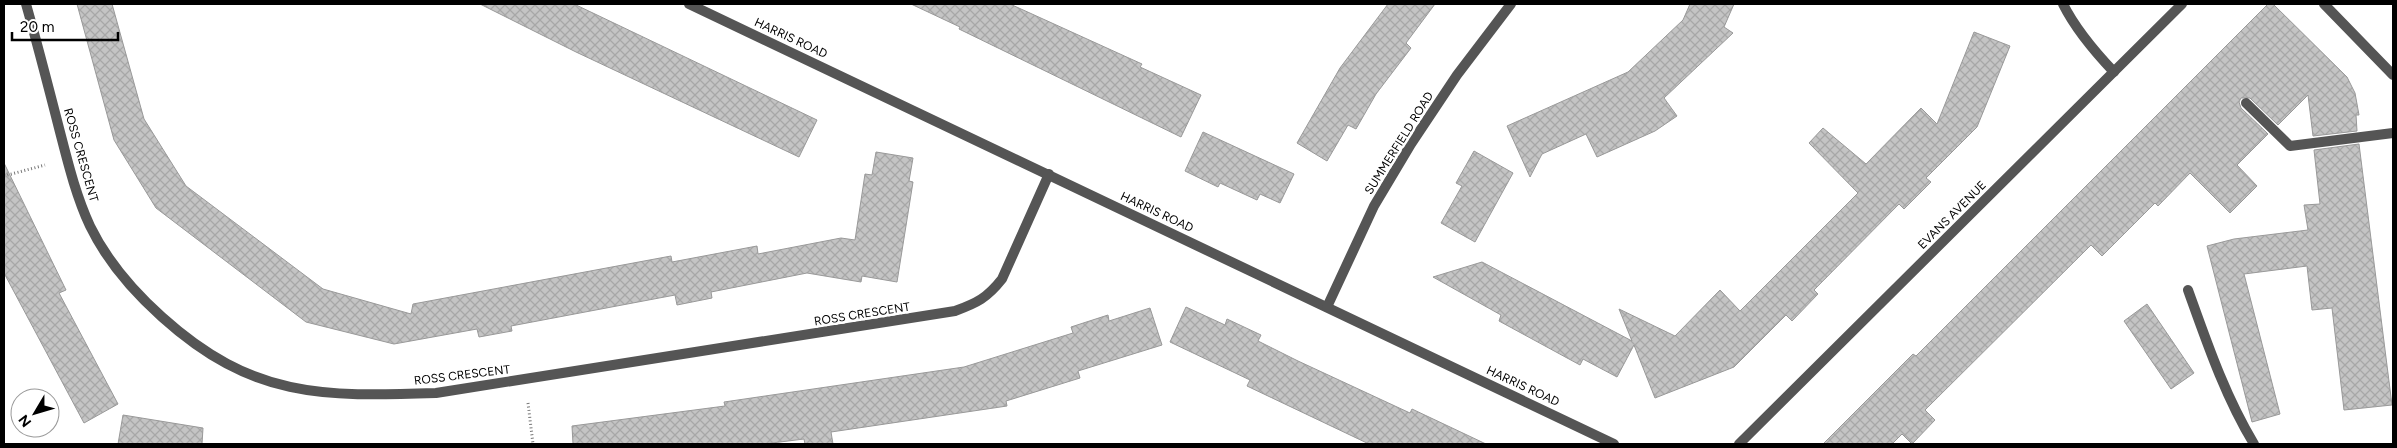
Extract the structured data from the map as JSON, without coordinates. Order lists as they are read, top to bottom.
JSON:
{
  "streets": {
    "street": [
      "HARRIS ROAD",
      "SUMMERFIELD ROAD",
      "ROSS CRESCENT",
      "EVANS AVENUE"
    ]
  },
  "crossings": [
    ["HARRIS ROAD", "SUMMERFIELD ROAD"],
    ["HARRIS ROAD", "ROSS CRESCENT"]
  ],
  "scale_bar": "20 m",
  "north": "bottom left"
}
